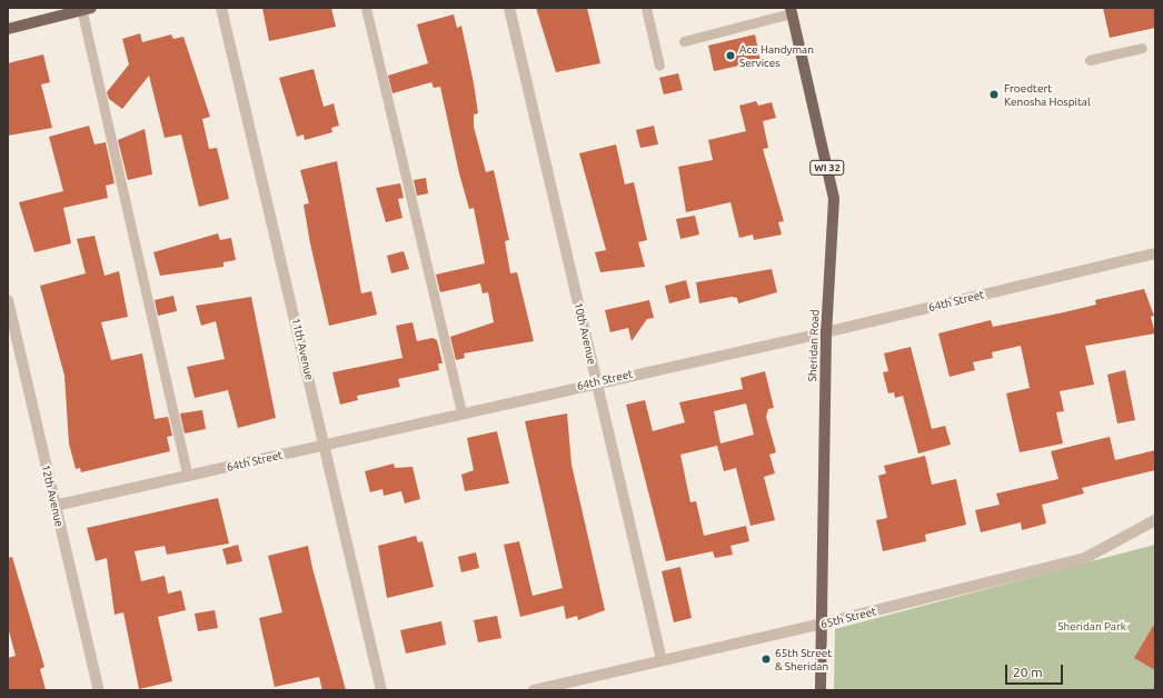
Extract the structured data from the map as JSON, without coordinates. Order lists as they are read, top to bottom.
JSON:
{
  "streets": {
    "main road": ["WI 32", "Sheridan Road"],
    "street": [
      "64th Street",
      "10th Avenue",
      "11th Avenue",
      "12th Avenue",
      "65th Street"
    ]
  },
  "crossings": [
    ["64th Street", "10th Avenue"],
    ["64th Street", "Sheridan Road"],
    ["64th Street", "11th Avenue"],
    ["64th Street", "12th Avenue"],
    ["10th Avenue", "65th Street"],
    ["Sheridan Road", "65th Street"]
  ],
  "parks": ["Sheridan Park"],
  "places": ["Ace Handyman Services", "Froedtert Kenosha Hospital", "65th Street & Sheridan"],
  "scale_bar": "20 m"
}
